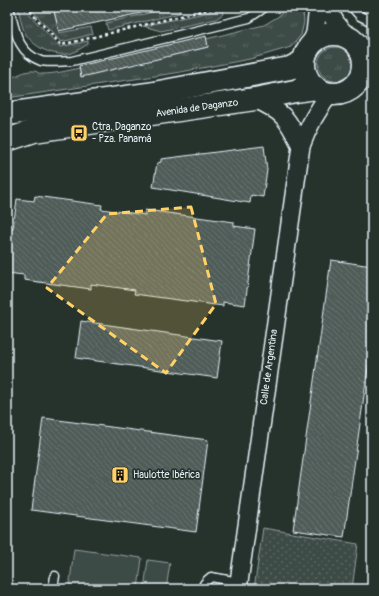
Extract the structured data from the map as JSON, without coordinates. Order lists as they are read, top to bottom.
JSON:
{
  "streets": {
    "main road": ["Avenida de Daganzo"],
    "street": ["Calle de Argentina"]
  },
  "crossings": [
    ["Avenida de Daganzo", "Calle de Argentina"]
  ],
  "places": {
    "bus stop": ["Ctra. Daganzo - Pza. Panamá"],
    "building": ["Haulotte Ibérica"]
  }
}
